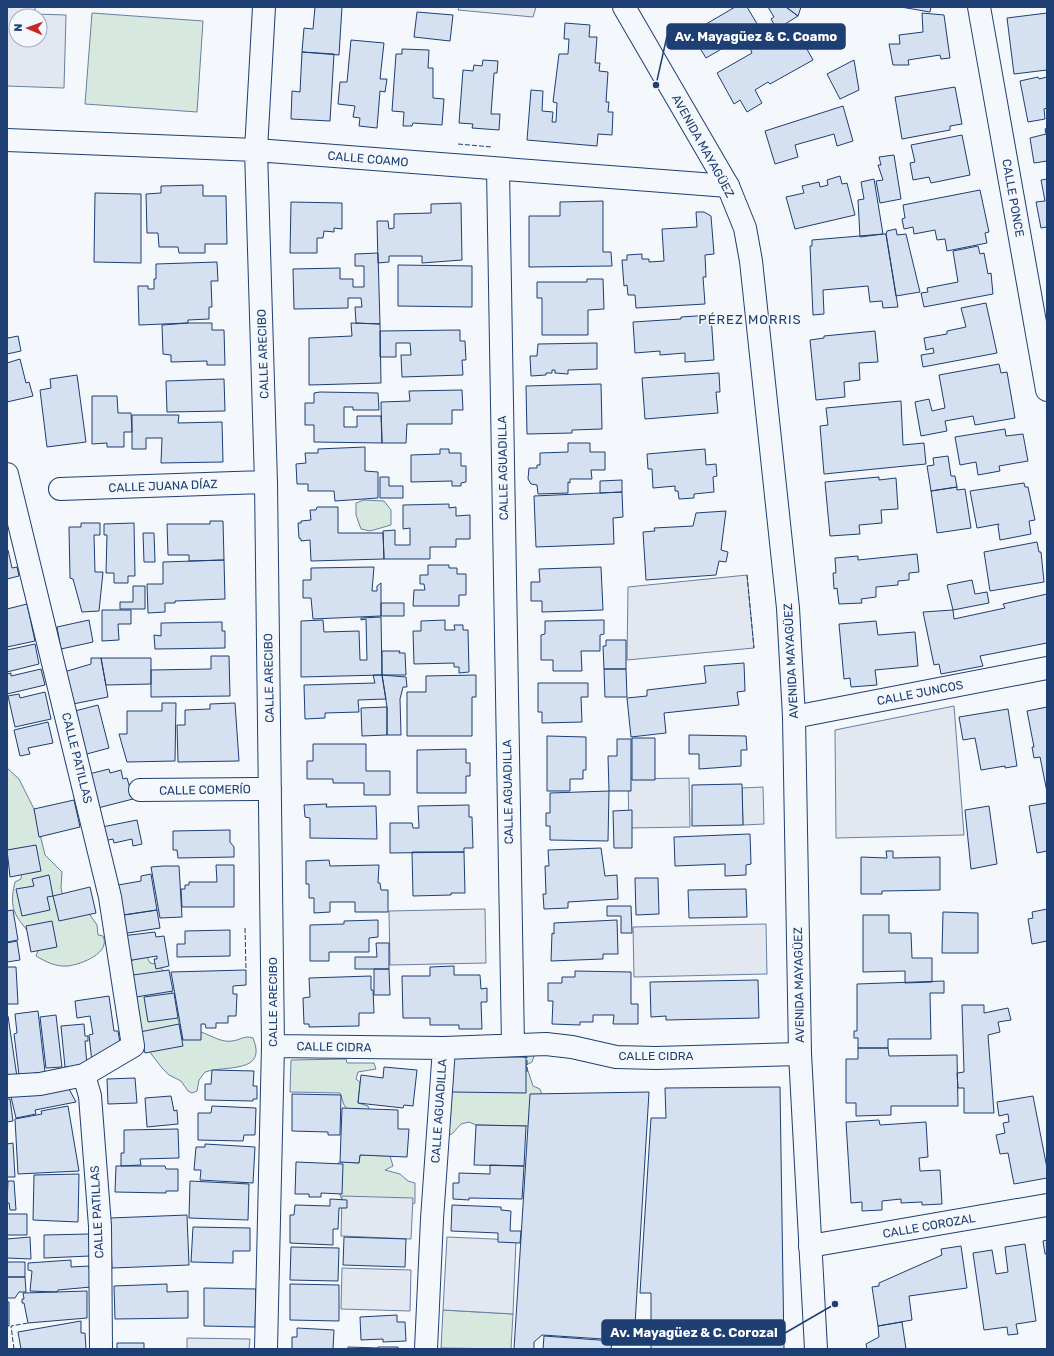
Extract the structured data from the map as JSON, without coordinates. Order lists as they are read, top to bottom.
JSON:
{
  "streets": {
    "street": [
      "AVENIDA MAYAGÜEZ",
      "CALLE COAMO",
      "CALLE PONCE",
      "CALLE ARECIBO",
      "CALLE AGUADILLA",
      "CALLE JUANA DÍAZ",
      "CALLE JUNCOS",
      "CALLE PATILLAS",
      "CALLE COMERÍO",
      "CALLE CIDRA",
      "CALLE COROZAL"
    ]
  },
  "crossings": [
    ["AVENIDA MAYAGÜEZ", "CALLE COAMO"],
    ["AVENIDA MAYAGÜEZ", "CALLE JUNCOS"],
    ["AVENIDA MAYAGÜEZ", "CALLE CIDRA"],
    ["AVENIDA MAYAGÜEZ", "CALLE COROZAL"],
    ["CALLE COAMO", "CALLE ARECIBO"],
    ["CALLE COAMO", "CALLE AGUADILLA"],
    ["CALLE ARECIBO", "CALLE JUANA DÍAZ"],
    ["CALLE ARECIBO", "CALLE COMERÍO"],
    ["CALLE ARECIBO", "CALLE CIDRA"],
    ["CALLE AGUADILLA", "CALLE CIDRA"]
  ],
  "districts": ["PÉREZ MORRIS"],
  "places": ["Av. Mayagüez & C. Coamo", "Av. Mayagüez & C. Corozal"],
  "north": "left"
}
